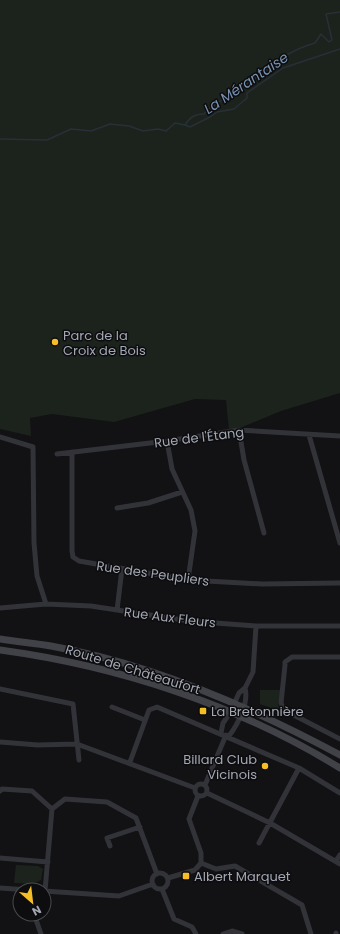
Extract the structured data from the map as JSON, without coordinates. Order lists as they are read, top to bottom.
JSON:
{
  "streets": {
    "main road": ["Route de Châteaufort"],
    "street": ["Rue de l'Étang", "Rue des Peupliers", "Rue Aux Fleurs"]
  },
  "crossings": [
    ["Rue de l'Étang", "Rue des Peupliers"]
  ],
  "water": ["La Mérantaise"],
  "places": {
    "other": ["Parc de la Croix de Bois", "Billard Club Vicinois"],
    "transit": ["La Bretonnière", "Albert Marquet"]
  },
  "north": "bottom right"
}
